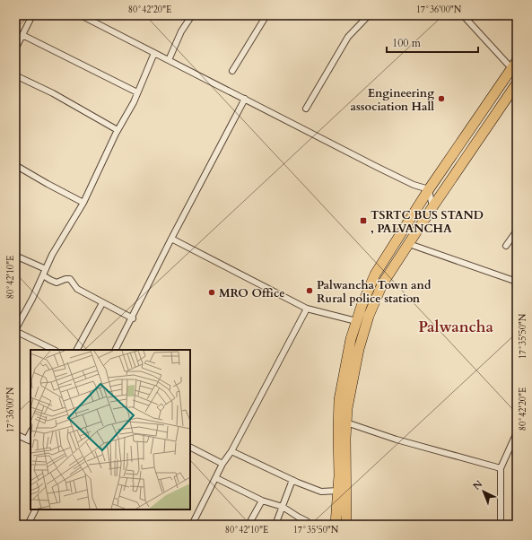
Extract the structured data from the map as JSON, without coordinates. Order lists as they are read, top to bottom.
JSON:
{
  "districts": ["Palwancha"],
  "places": {
    "other": ["Engineering association Hall", "Palwancha Town and Rural police station", "MRO Office"],
    "transit": ["TSRTC BUS STAND , PALVANCHA"]
  },
  "scale_bar": "100 m",
  "north": "top left",
  "coordinates": [
    "80°42'20\"E",
    "17°36'00\"N",
    "80°42'10\"E",
    "17°35'50\"N"
  ]
}
